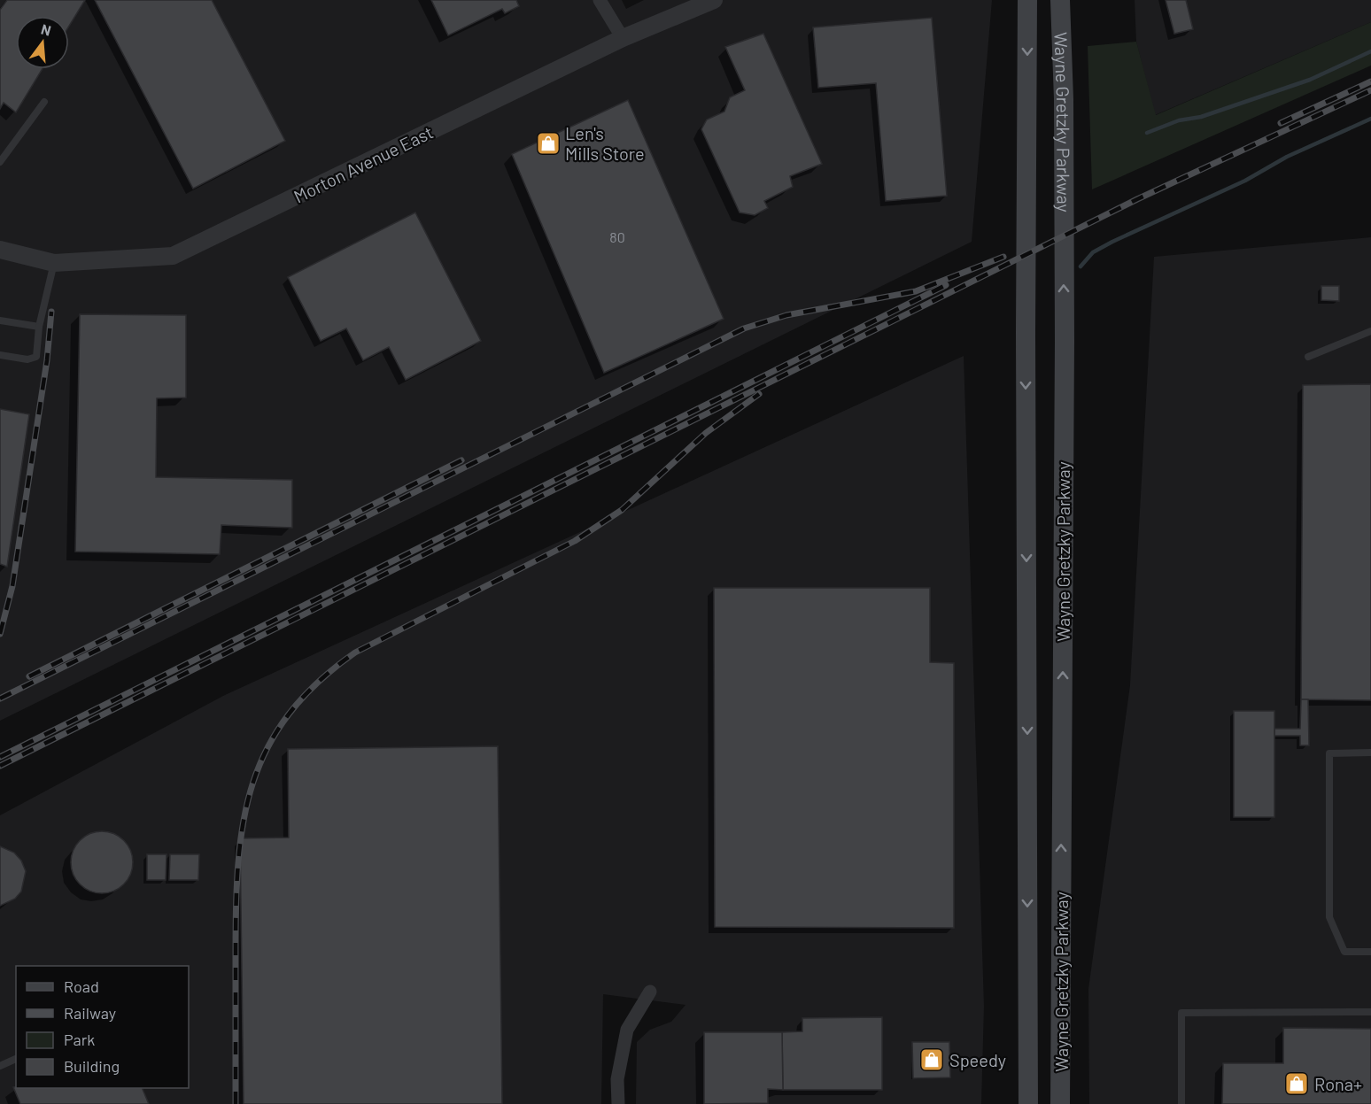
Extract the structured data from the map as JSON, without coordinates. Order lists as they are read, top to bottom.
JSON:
{
  "streets": {
    "main road": ["Wayne Gretzky Parkway"],
    "street": ["Morton Avenue East"]
  },
  "places": {
    "shop": ["Len's Mills Store", "Speedy", "Rona+"]
  },
  "house_numbers": ["80"],
  "legend": [
    "Road",
    "Railway",
    "Park",
    "Building"
  ],
  "north": "top"
}
